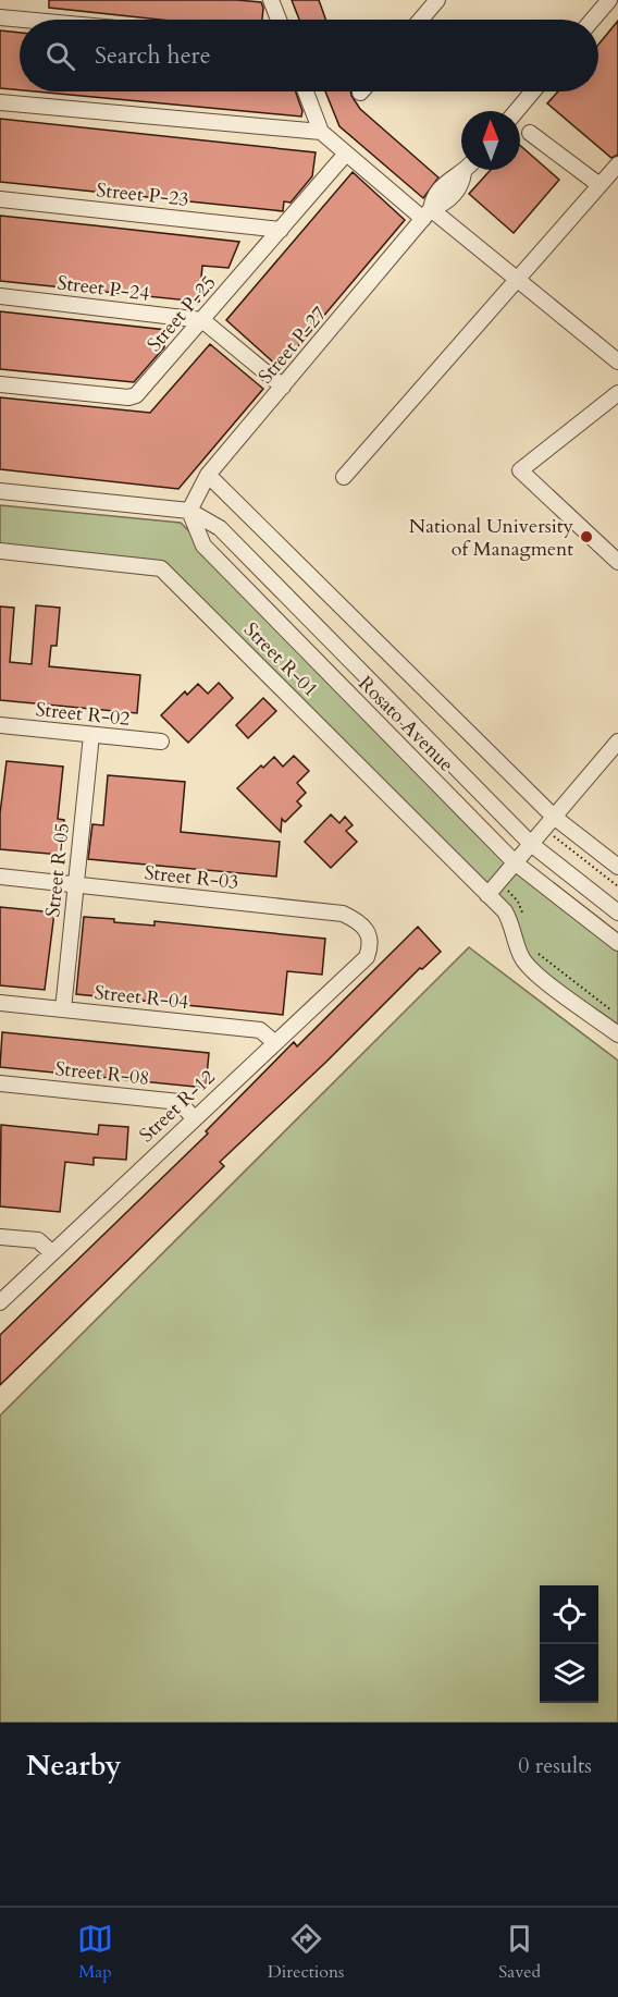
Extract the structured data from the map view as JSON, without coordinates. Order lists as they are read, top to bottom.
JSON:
{
  "streets": {
    "street": [
      "Street P-23",
      "Street P-24",
      "Street P-25",
      "Street P-27",
      "Street R-01",
      "Street R-02",
      "Rosato Avenue",
      "Street R-05",
      "Street R-03",
      "Street R-04",
      "Street R-08",
      "Street R-12"
    ]
  },
  "crossings": [
    ["Street P-23", "Street P-25"],
    ["Street P-24", "Street P-25"],
    ["Street P-27", "Rosato Avenue"],
    ["Street R-02", "Street R-05"],
    ["Street R-05", "Street R-03"],
    ["Street R-05", "Street R-04"],
    ["Street R-03", "Street R-12"],
    ["Street R-04", "Street R-12"],
    ["Street R-08", "Street R-12"]
  ],
  "places": ["National University of Managment"],
  "north": "top",
  "page": {
    "search": "Search here",
    "heading": ["Nearby", "0 results"],
    "nav": ["Map", "Directions", "Saved"]
  }
}
